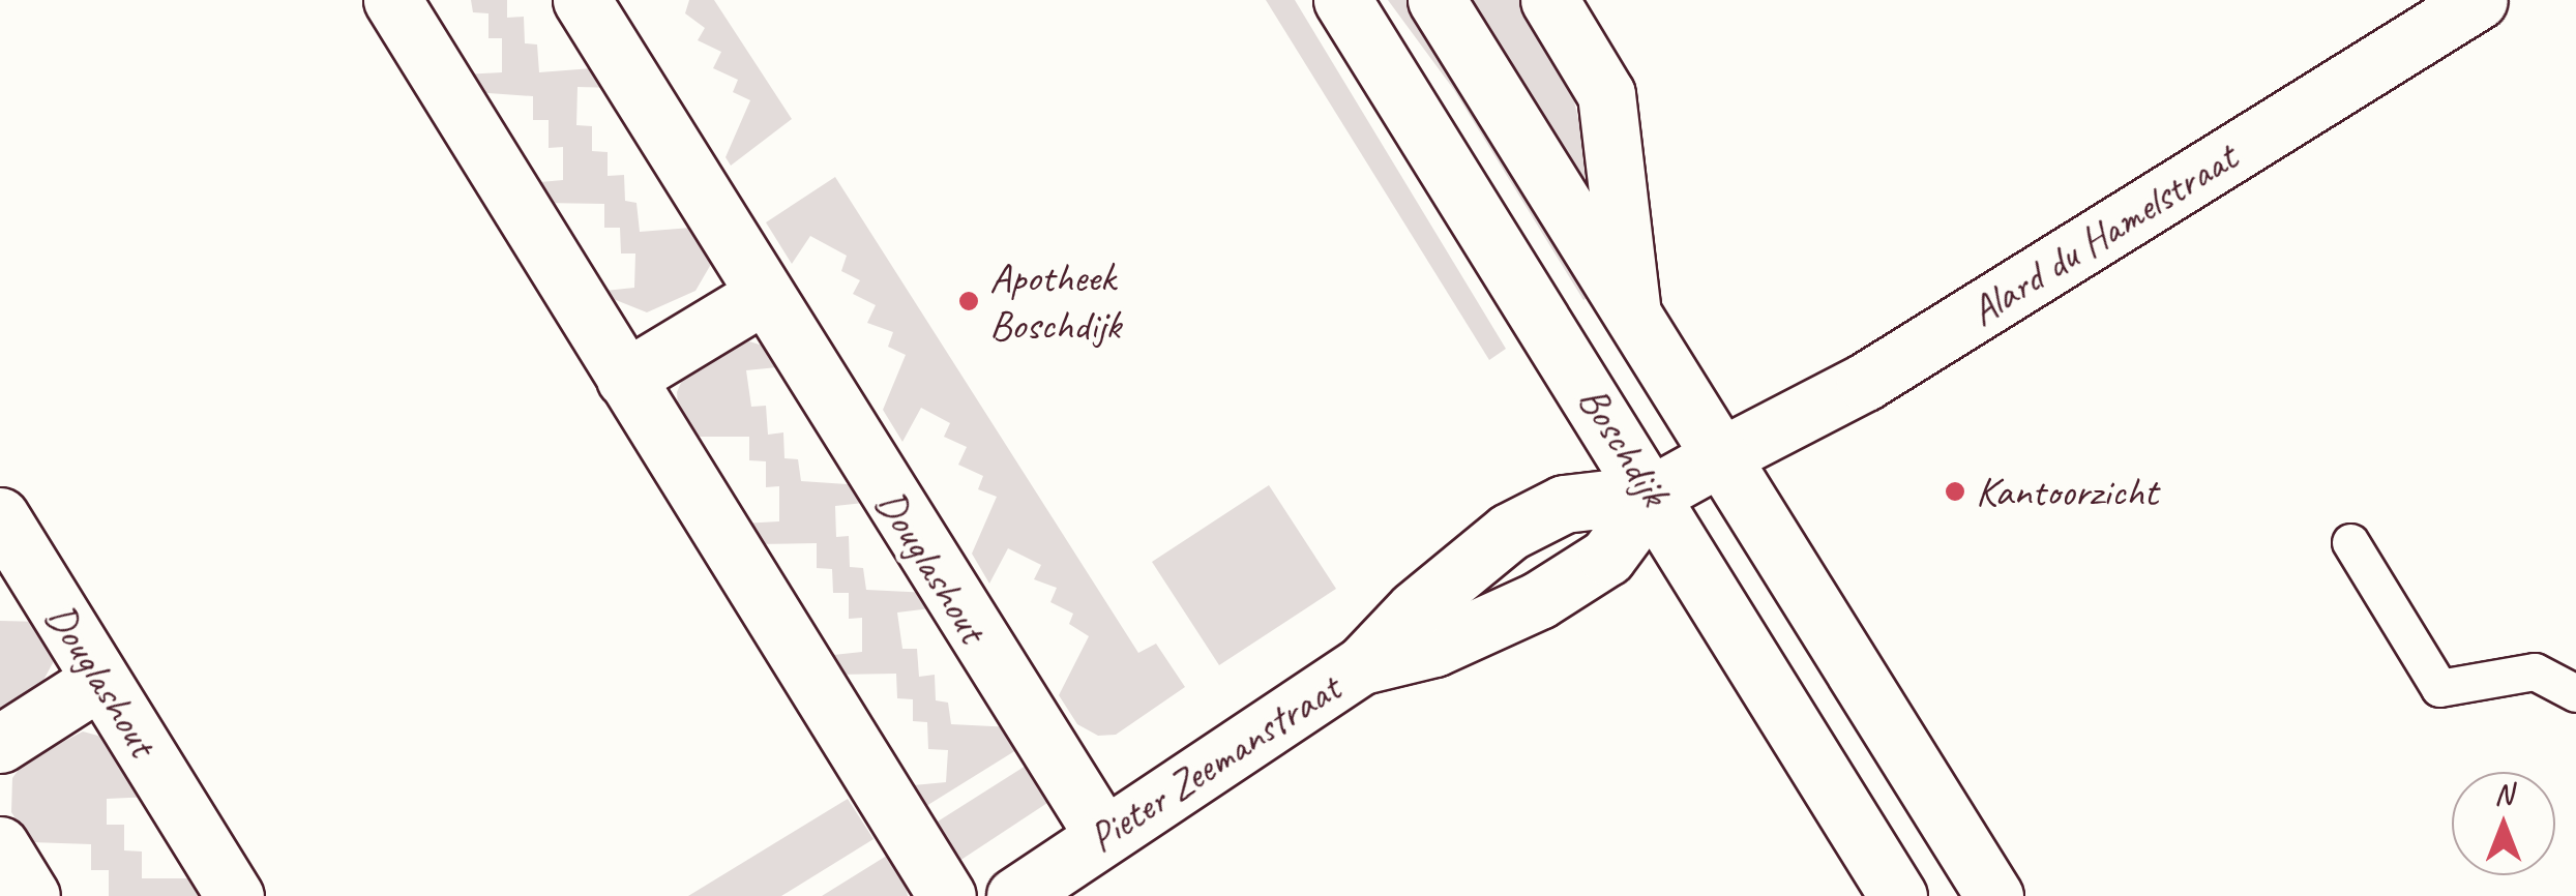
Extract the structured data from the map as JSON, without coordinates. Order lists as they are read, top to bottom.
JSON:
{
  "streets": {
    "street": [
      "Alard du Hamelstraat",
      "Boschdijk",
      "Douglashout",
      "Pieter Zeemanstraat"
    ]
  },
  "crossings": [
    ["Alard du Hamelstraat", "Boschdijk"],
    ["Alard du Hamelstraat", "Pieter Zeemanstraat"],
    ["Boschdijk", "Pieter Zeemanstraat"],
    ["Douglashout", "Pieter Zeemanstraat"]
  ],
  "places": ["Apotheek Boschdijk", "Kantoorzicht"],
  "north": "top"
}
